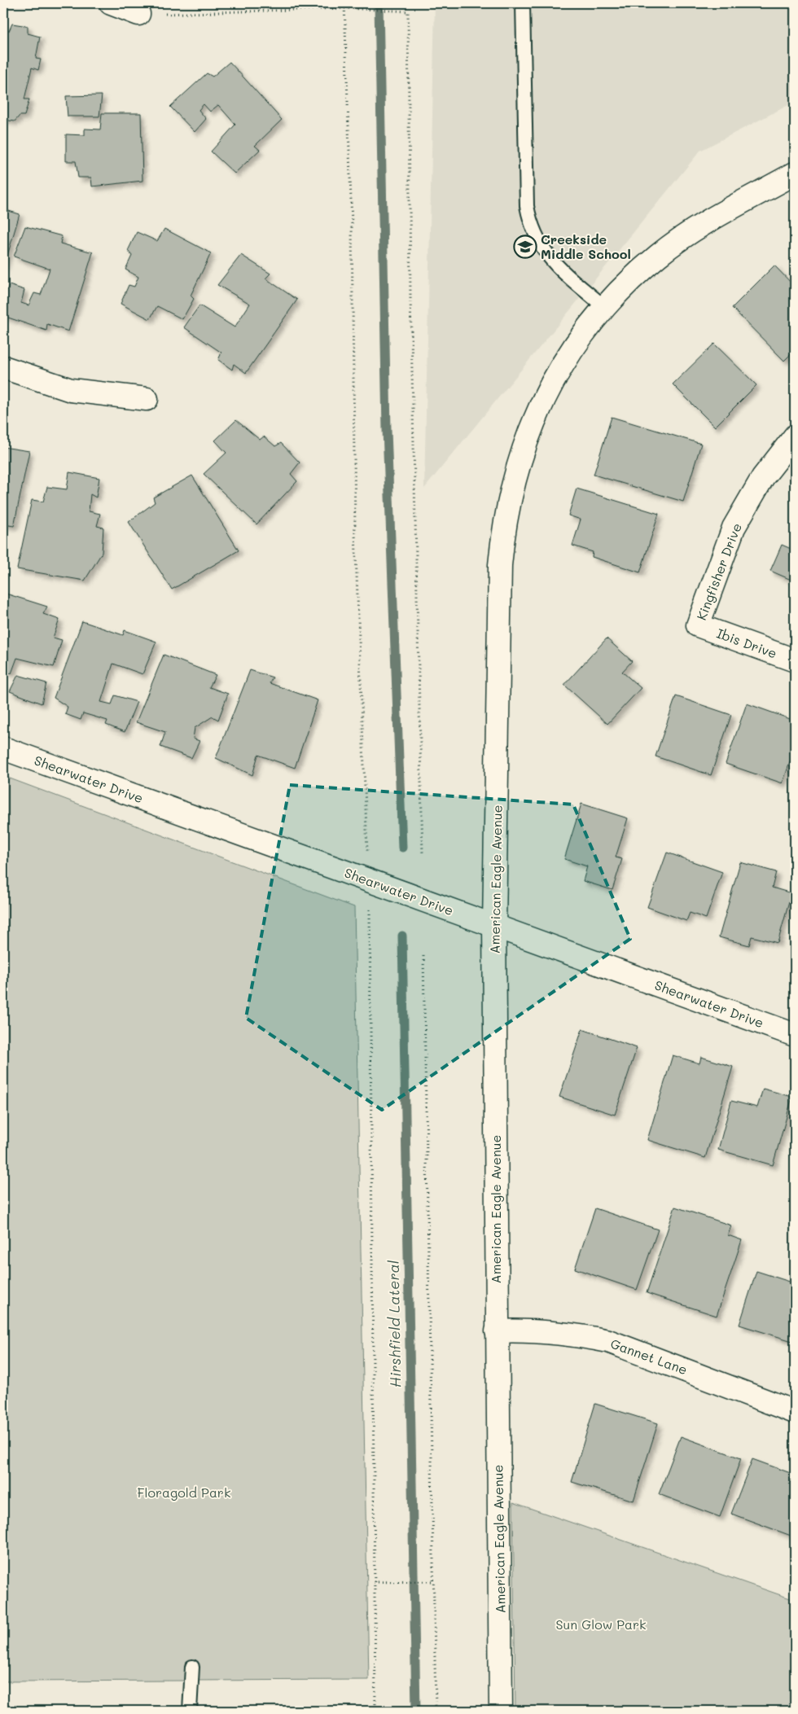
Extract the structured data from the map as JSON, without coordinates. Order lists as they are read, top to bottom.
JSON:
{
  "streets": {
    "street": [
      "Kingfisher Drive",
      "Ibis Drive",
      "Shearwater Drive",
      "American Eagle Avenue",
      "Gannet Lane"
    ]
  },
  "crossings": [
    ["Kingfisher Drive", "Ibis Drive"],
    ["Shearwater Drive", "American Eagle Avenue"],
    ["American Eagle Avenue", "Gannet Lane"]
  ],
  "water": ["Hirshfield Lateral"],
  "parks": ["Floragold Park", "Sun Glow Park"],
  "places": {
    "school or university": ["Creekside Middle School"]
  }
}
